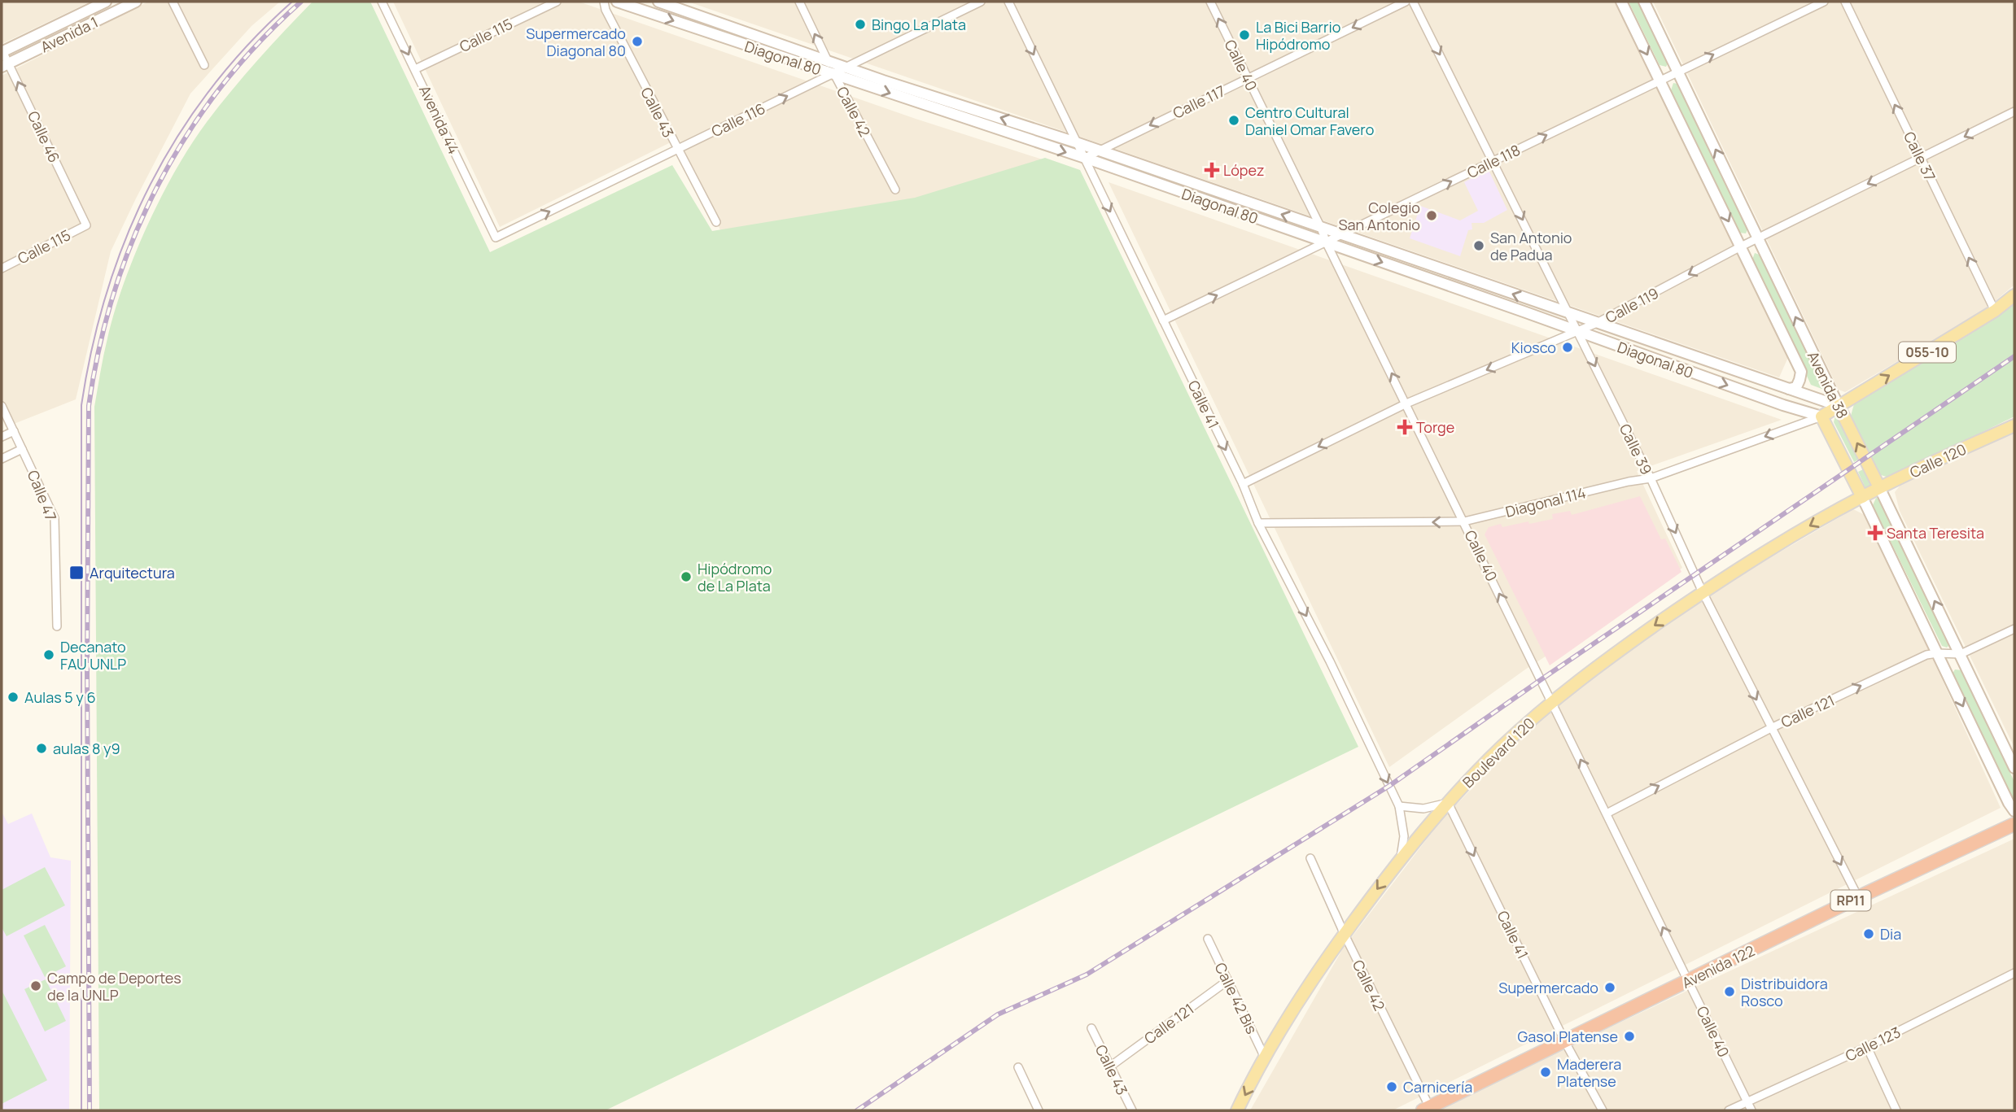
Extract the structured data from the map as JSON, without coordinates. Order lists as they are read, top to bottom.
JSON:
{
  "streets": {
    "highway": ["RP11", "Avenida 122"],
    "main road": [
      "Avenida 1",
      "Diagonal 80",
      "055-10",
      "Avenida 38",
      "Calle 120",
      "Boulevard 120"
    ],
    "street": [
      "Calle 115",
      "Calle 40",
      "Calle 117",
      "Calle 42",
      "Calle 43",
      "Avenida 44",
      "Calle 116",
      "Calle 46",
      "Calle 37",
      "Calle 118",
      "Calle 119",
      "Calle 41",
      "Calle 39",
      "Calle 47",
      "Diagonal 114",
      "Calle 121",
      "Calle 42 Bis",
      "Calle 123"
    ]
  },
  "crossings": [
    ["Avenida 1", "Calle 46"],
    ["Calle 115", "Avenida 44"],
    ["Calle 115", "Calle 46"],
    ["Diagonal 80", "Calle 40"],
    ["Diagonal 80", "Calle 117"],
    ["Diagonal 80", "Calle 42"],
    ["Diagonal 80", "Calle 116"],
    ["Diagonal 80", "Calle 118"],
    ["Diagonal 80", "Calle 119"],
    ["Diagonal 80", "055-10"],
    ["Diagonal 80", "Avenida 38"],
    ["Diagonal 80", "Calle 41"],
    ["Diagonal 80", "Calle 39"],
    ["Diagonal 80", "Diagonal 114"],
    ["Calle 40", "Calle 117"],
    ["Calle 40", "Calle 118"],
    ["Calle 40", "Calle 119"],
    ["Calle 40", "Diagonal 114"],
    ["Calle 40", "Calle 121"],
    ["Calle 40", "Boulevard 120"],
    ["Calle 40", "Avenida 122"],
    ["Calle 40", "Calle 123"],
    ["Calle 117", "Calle 41"],
    ["Calle 42", "Calle 116"],
    ["Calle 42", "Boulevard 120"],
    ["Calle 42", "Avenida 122"],
    ["Calle 43", "Calle 116"],
    ["Calle 43", "Calle 121"],
    ["Avenida 44", "Calle 116"],
    ["Calle 37", "Calle 119"],
    ["Calle 37", "055-10"],
    ["Calle 118", "Avenida 38"],
    ["Calle 118", "Calle 41"],
    ["Calle 118", "Calle 39"],
    ["Calle 119", "Avenida 38"],
    ["Calle 119", "Calle 41"],
    ["Calle 119", "Calle 39"],
    ["055-10", "Avenida 38"],
    ["Avenida 38", "Calle 120"],
    ["Avenida 38", "Diagonal 114"],
    ["Avenida 38", "Calle 121"],
    ["Avenida 38", "Boulevard 120"],
    ["Calle 41", "Diagonal 114"],
    ["Calle 41", "Boulevard 120"],
    ["Calle 41", "Avenida 122"],
    ["Calle 39", "Diagonal 114"],
    ["Calle 39", "Calle 121"],
    ["Calle 39", "Boulevard 120"],
    ["Calle 39", "Avenida 122"],
    ["Calle 120", "Boulevard 120"],
    ["Calle 121", "Calle 42 Bis"],
    ["Boulevard 120", "Calle 42 Bis"]
  ],
  "one_way": [
    "Calle 40",
    "Calle 117",
    "Calle 116",
    "Calle 46",
    "Calle 37",
    "Calle 118",
    "Calle 119",
    "Calle 41",
    "Calle 39",
    "Diagonal 114",
    "Calle 121",
    "Boulevard 120"
  ],
  "places": {
    "other": [
      "Bingo La Plata",
      "La Bici Barrio Hipódromo",
      "Supermercado Diagonal 80",
      "Centro Cultural Daniel Omar Favero",
      "Colegio San Antonio",
      "San Antonio de Padua",
      "Kiosco",
      "Hipódromo de La Plata",
      "Decanato FAU UNLP",
      "Aulas 5 y 6",
      "aulas 8 y9",
      "Dia",
      "Campo de Deportes de la UNLP",
      "Supermercado",
      "Distribuidora Rosco",
      "Gasol Platense",
      "Maderera Platense",
      "Carnicería"
    ],
    "health": ["López", "Torge", "Santa Teresita"],
    "transit": ["Arquitectura"]
  }
}
